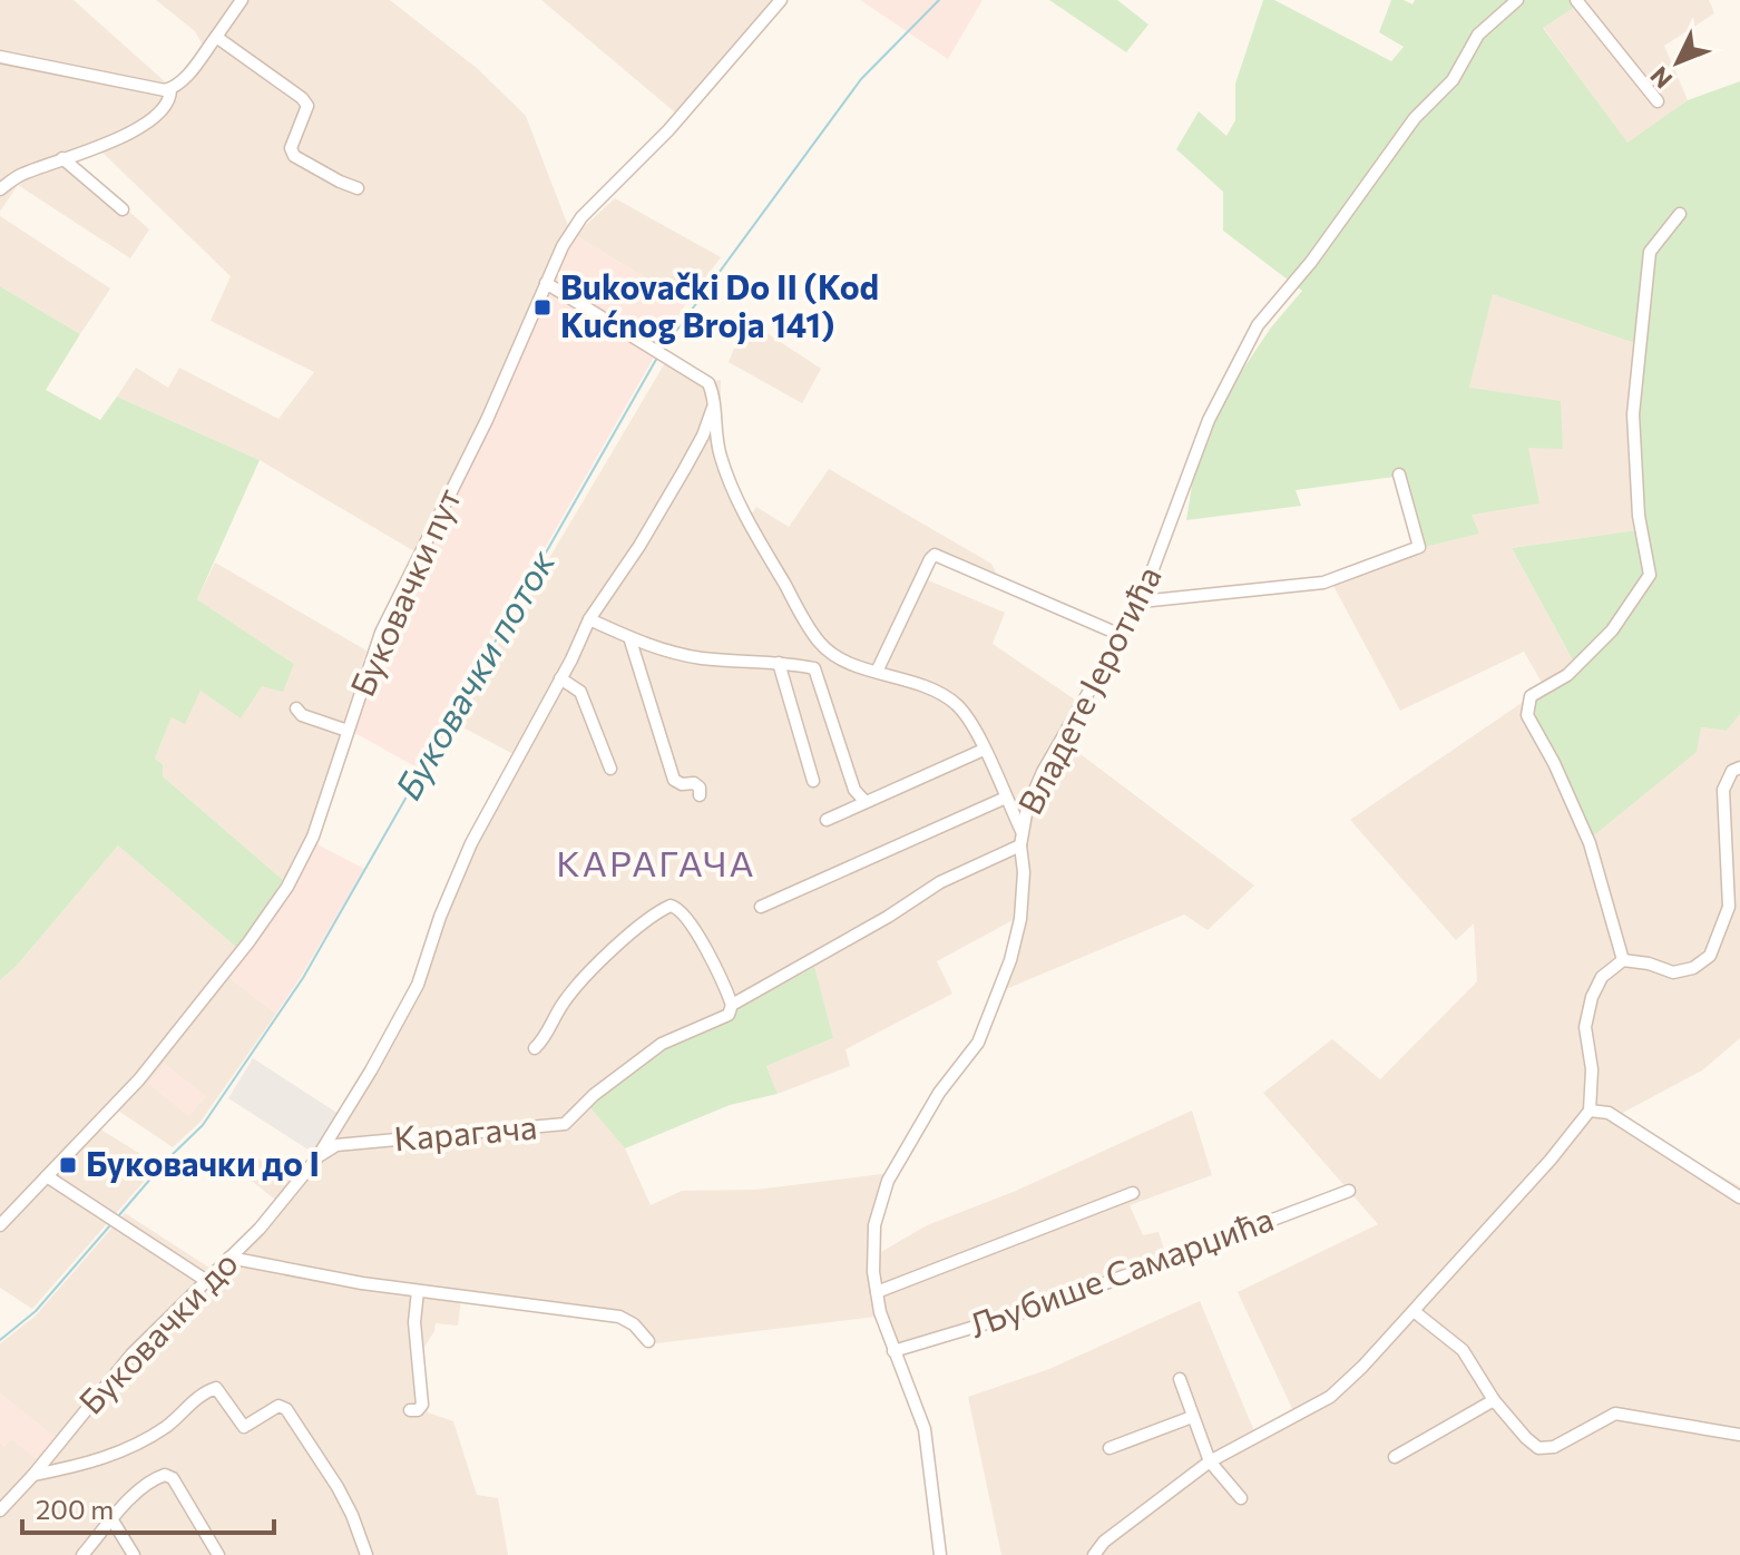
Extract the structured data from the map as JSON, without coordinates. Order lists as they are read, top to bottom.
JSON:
{
  "streets": {
    "street": [
      "Буковачки пут",
      "Владете Јеротића",
      "Карагача",
      "Љубише Самарџића",
      "Буковачки до"
    ]
  },
  "crossings": [
    ["Владете Јеротића", "Карагача"],
    ["Владете Јеротића", "Љубише Самарџића"],
    ["Карагача", "Буковачки до"]
  ],
  "districts": ["КАРАГАЧА"],
  "water": ["Буковачки поток"],
  "places": {
    "transit": ["Bukovački Do II (Kod Kućnog Broja 141)", "Буковачки до I"]
  },
  "scale_bar": "200 m",
  "north": "bottom left"
}
